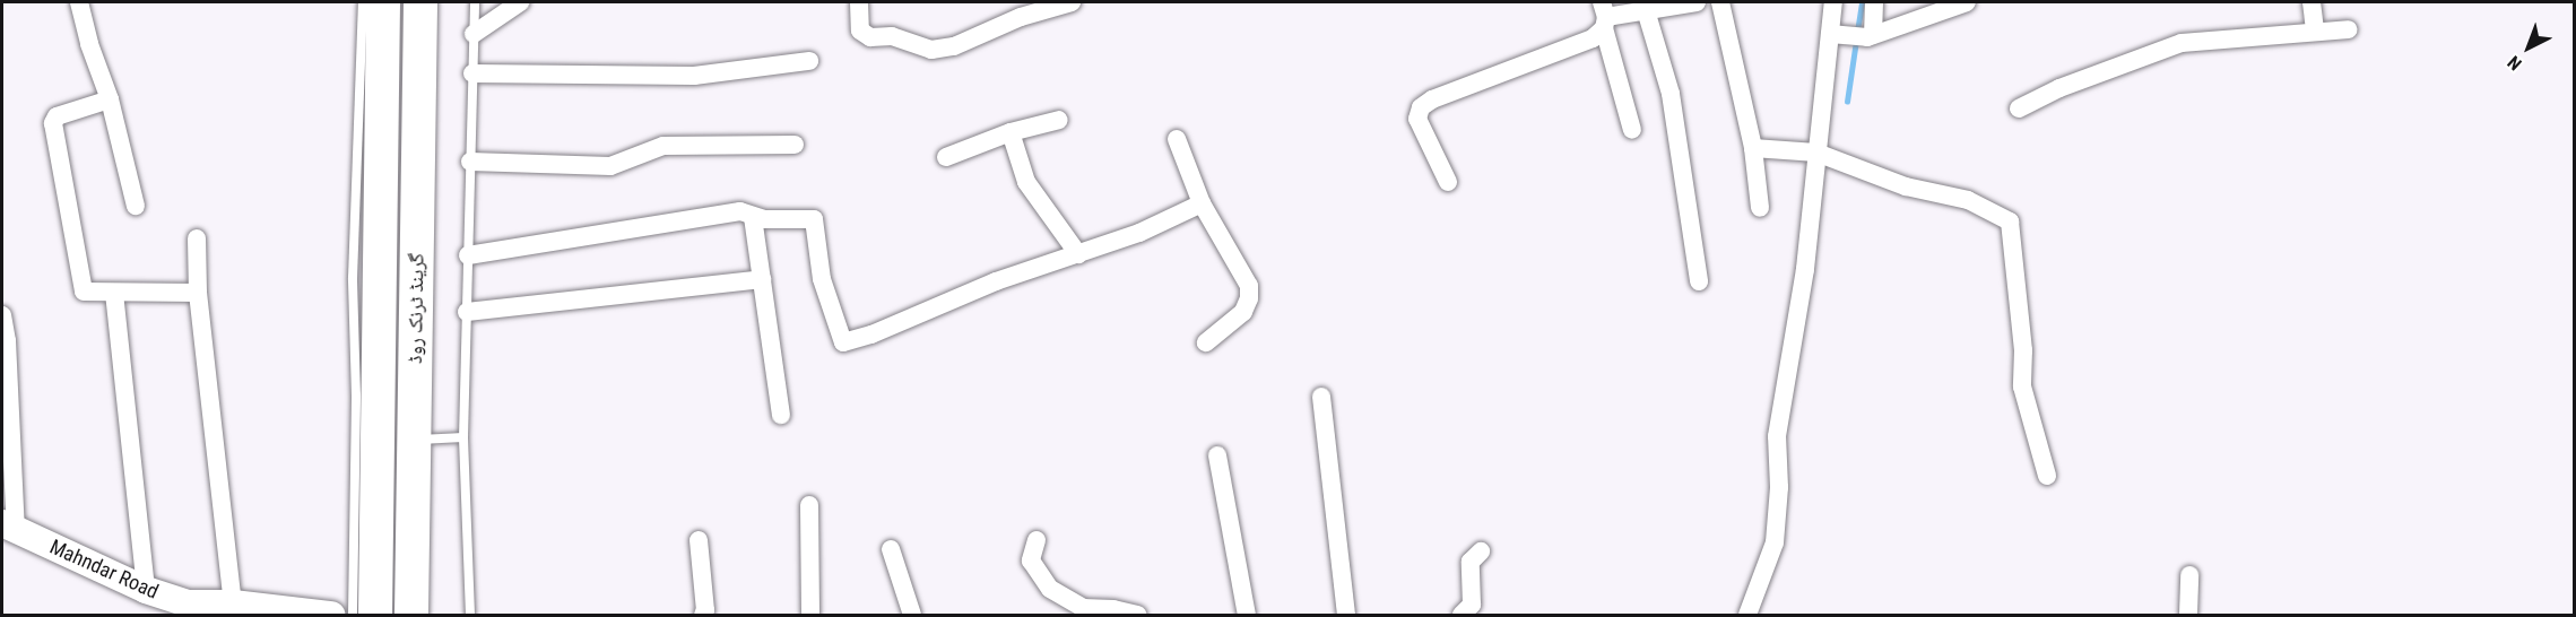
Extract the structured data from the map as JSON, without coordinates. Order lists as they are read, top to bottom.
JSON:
{
  "streets": {
    "highway": ["گرینڈ ٹرنک روڈ"],
    "street": ["Mahndar Road"]
  },
  "north": "bottom left"
}
